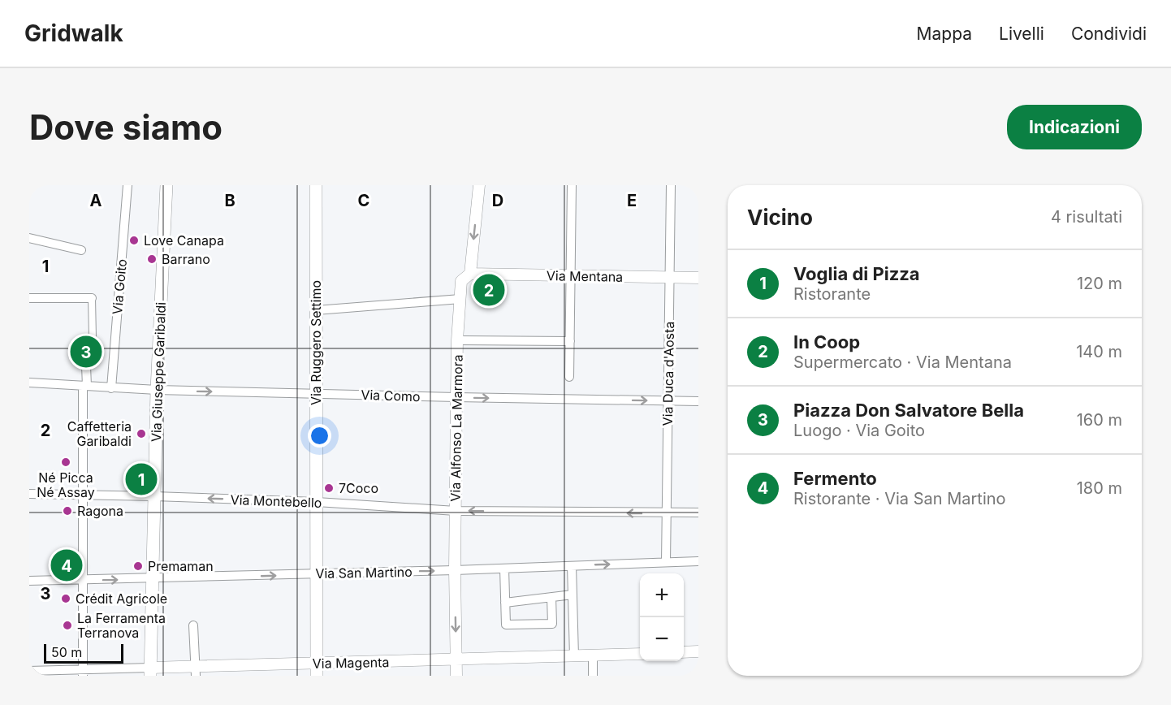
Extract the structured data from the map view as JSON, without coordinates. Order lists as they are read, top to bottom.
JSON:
{
  "streets": {
    "main road": ["Via Ruggero Settimo", "Via Giuseppe Garibaldi"],
    "street": [
      "Via Mentana",
      "Via Goito",
      "Via Duca d'Aosta",
      "Via Como",
      "Via Alfonso La Marmora",
      "Via Montebello",
      "Via San Martino",
      "Via Magenta"
    ]
  },
  "crossings": [
    ["Via Mentana", "Via Duca d'Aosta"],
    ["Via Mentana", "Via Alfonso La Marmora"],
    ["Via Goito", "Via Como"],
    ["Via Ruggero Settimo", "Via Como"],
    ["Via Ruggero Settimo", "Via Montebello"],
    ["Via Ruggero Settimo", "Via San Martino"],
    ["Via Ruggero Settimo", "Via Magenta"],
    ["Via Giuseppe Garibaldi", "Via Como"],
    ["Via Giuseppe Garibaldi", "Via Montebello"],
    ["Via Giuseppe Garibaldi", "Via San Martino"],
    ["Via Giuseppe Garibaldi", "Via Magenta"],
    ["Via Duca d'Aosta", "Via Como"],
    ["Via Duca d'Aosta", "Via Montebello"],
    ["Via Duca d'Aosta", "Via San Martino"],
    ["Via Como", "Via Alfonso La Marmora"],
    ["Via Alfonso La Marmora", "Via Montebello"],
    ["Via Alfonso La Marmora", "Via San Martino"],
    ["Via Alfonso La Marmora", "Via Magenta"]
  ],
  "one_way": ["Via Montebello", "Via San Martino"],
  "places": [
    "Love Canapa",
    "Barrano",
    "Caffetteria Garibaldi",
    "Né Picca Né Assay",
    "7Coco",
    "Ragona",
    "Premaman",
    "Crédit Agricole",
    "La Ferramenta Terranova"
  ],
  "scale_bar": "50 m",
  "page": {
    "header": "Gridwalk",
    "nav": ["Mappa", "Livelli", "Condividi"],
    "buttons": "Indicazioni",
    "title": "Dove siamo",
    "heading": ["Vicino", "4 risultati"],
    "list": [
      {
        "mark": "1",
        "name": "Voglia di Pizza",
        "note": "Ristorante",
        "value": "120 m"
      },
      {
        "mark": "2",
        "name": "In Coop",
        "note": "Supermercato · Via Mentana",
        "value": "140 m"
      },
      {
        "mark": "3",
        "name": "Piazza Don Salvatore Bella",
        "note": "Luogo · Via Goito",
        "value": "160 m"
      },
      {
        "mark": "4",
        "name": "Fermento",
        "note": "Ristorante · Via San Martino",
        "value": "180 m"
      }
    ],
    "pins": [
      "2",
      "3",
      "1",
      "4"
    ],
    "map_buttons": ["+", "−"],
    "scale": "50 m"
  },
  "grid": {
    "columns": [
      "A",
      "B",
      "C",
      "D",
      "E"
    ],
    "rows": ["1", "2", "3"]
  }
}
